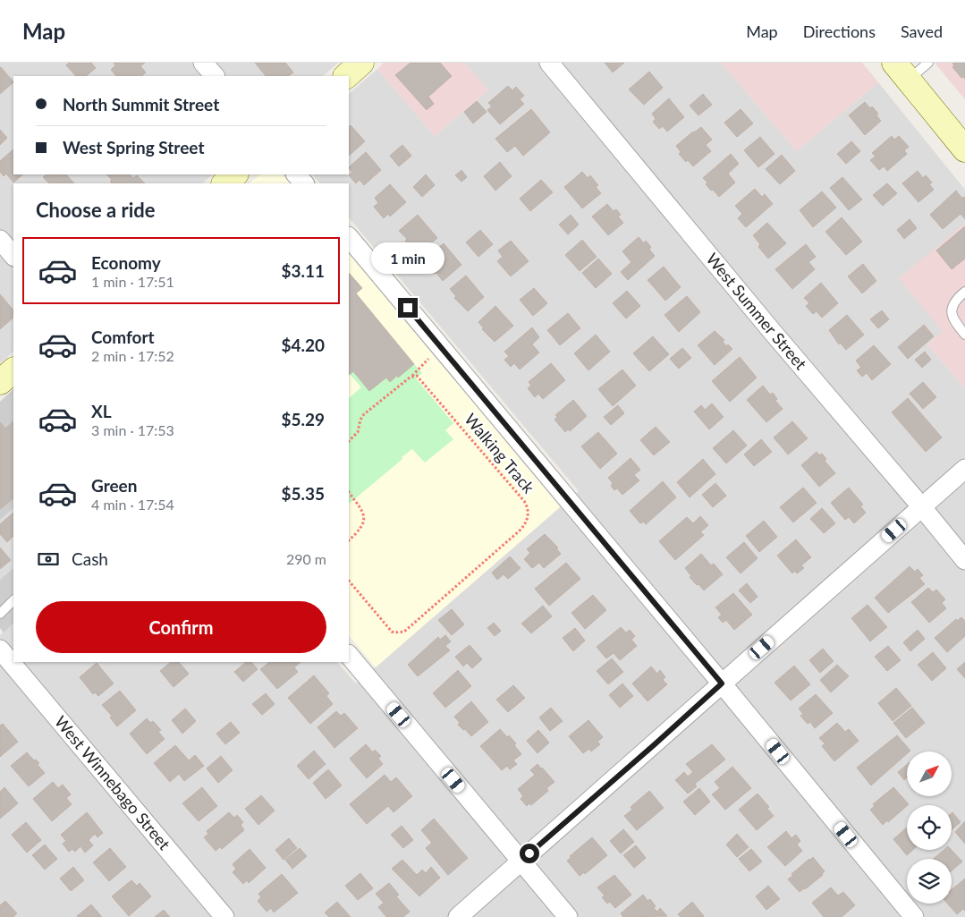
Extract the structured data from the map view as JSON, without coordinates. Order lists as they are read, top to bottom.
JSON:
{
  "streets": {
    "street": ["West Summer Street", "West Winnebago Street"],
    "path": ["Walking Track"]
  },
  "north": "top right",
  "page": {
    "header": "Map",
    "nav": ["Map", "Directions", "Saved"],
    "banner": ["North Summit Street", "West Spring Street"],
    "heading": "Choose a ride",
    "list": [
      {
        "name": "Economy",
        "note": "1 min · 17:51",
        "value": "$3.11"
      },
      {
        "name": "Comfort",
        "note": "2 min · 17:52",
        "value": "$4.20"
      },
      {
        "name": "XL",
        "note": "3 min · 17:53",
        "value": "$5.29"
      },
      {
        "name": "Green",
        "note": "4 min · 17:54",
        "value": "$5.35"
      }
    ],
    "bubble": "1 min",
    "pay": ["Cash", "290 m"],
    "buttons": "Confirm"
  }
}
